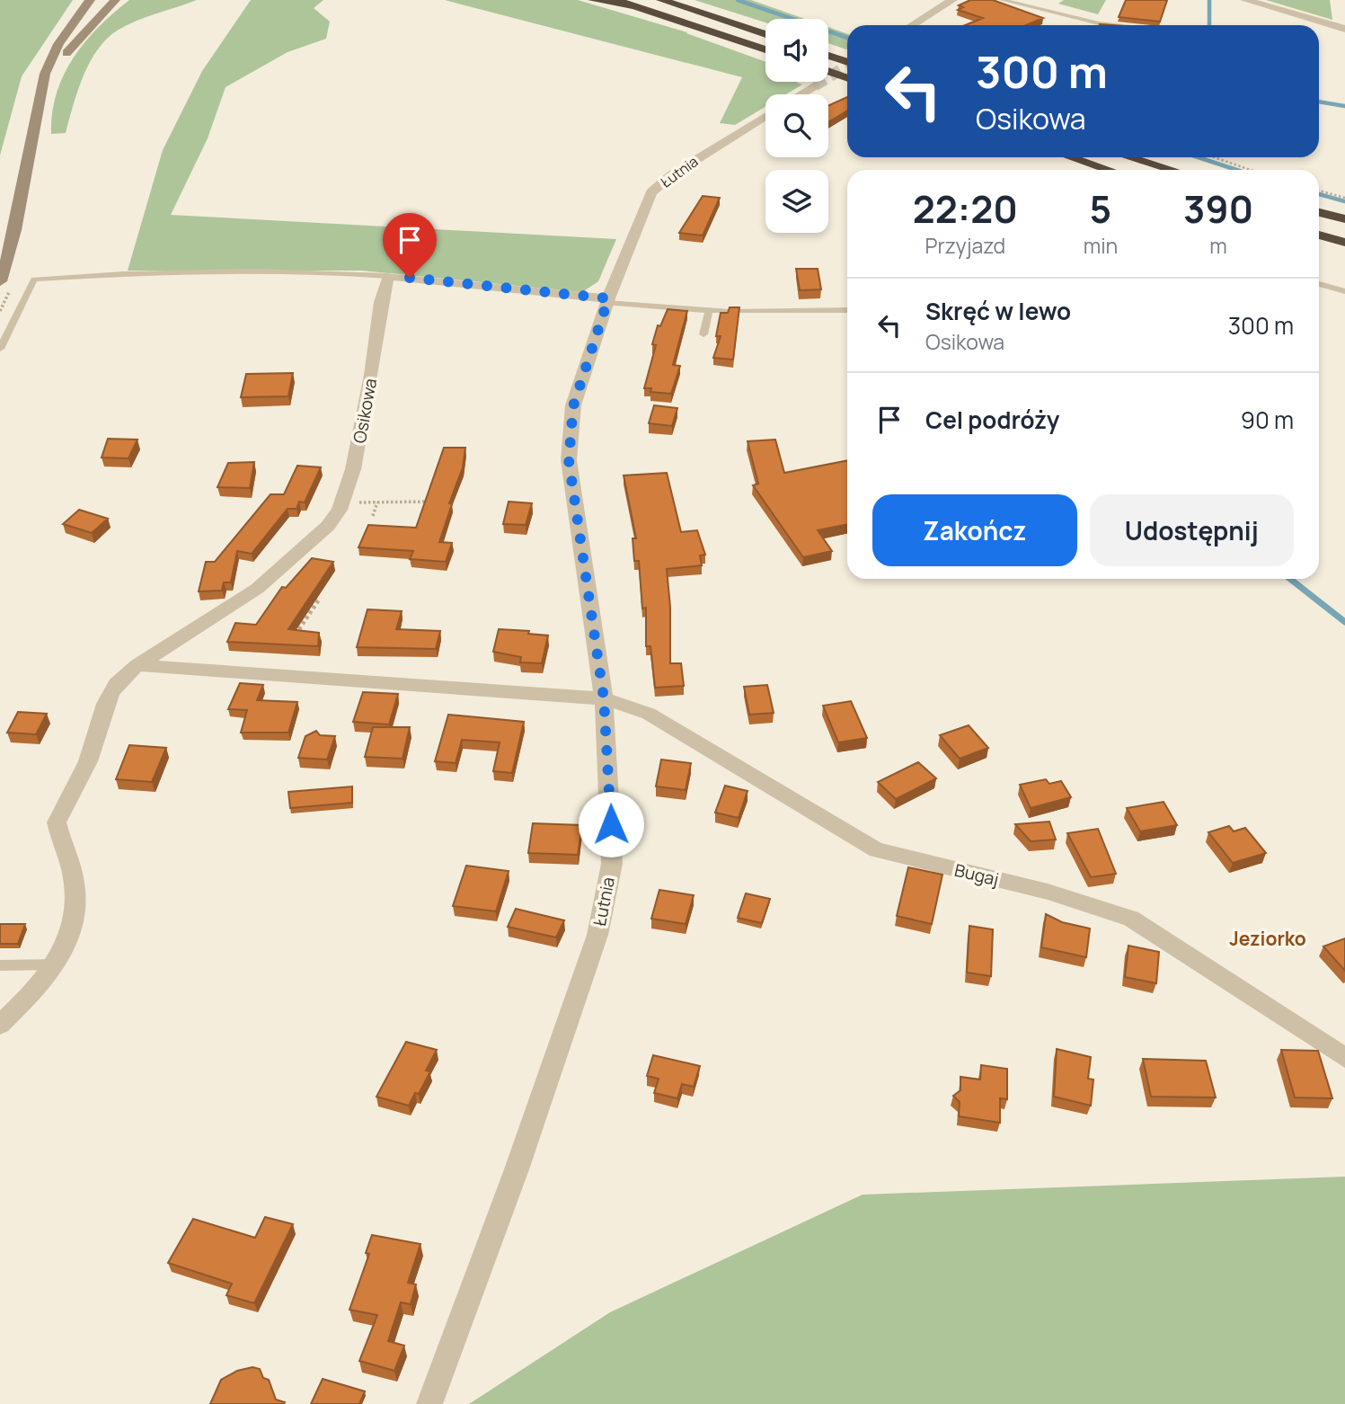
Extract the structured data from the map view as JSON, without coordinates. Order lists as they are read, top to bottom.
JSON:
{
  "streets": {
    "street": ["Łutnia", "Osikowa", "Bugaj"]
  },
  "crossings": [
    ["Łutnia", "Bugaj"]
  ],
  "districts": ["Jeziorko"],
  "page": {
    "turn": ["300 m", "Osikowa"],
    "eta": [
      "22:20",
      "Przyjazd",
      "5",
      "min",
      "390",
      "m"
    ],
    "list": [
      {
        "name": "Skręć w lewo",
        "note": "Osikowa",
        "value": "300 m"
      },
      {
        "name": "Cel podróży",
        "value": "90 m"
      }
    ],
    "buttons": ["Zakończ", "Udostępnij"]
  }
}
